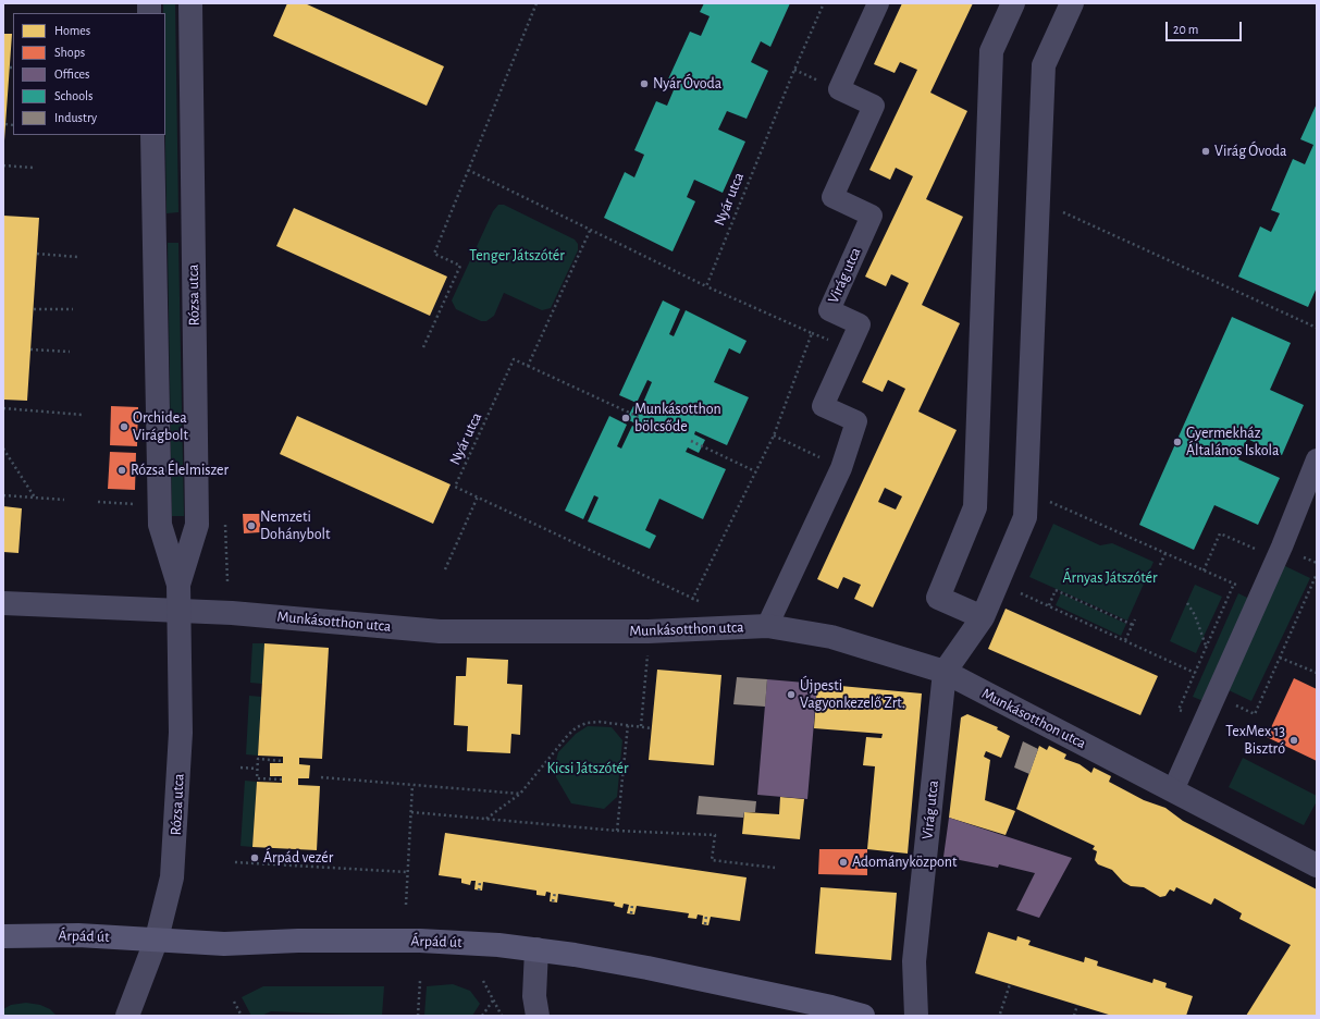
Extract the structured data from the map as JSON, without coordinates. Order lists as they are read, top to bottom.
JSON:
{
  "streets": {
    "main road": ["Árpád út"],
    "street": ["Virág utca", "Rózsa utca", "Munkásotthon utca"],
    "path": ["Nyár utca"]
  },
  "crossings": [
    ["Virág utca", "Munkásotthon utca"],
    ["Rózsa utca", "Munkásotthon utca"],
    ["Rózsa utca", "Árpád út"]
  ],
  "parks": ["Tenger Játszótér", "Árnyas Játszótér", "Kicsi Játszótér"],
  "places": [
    "Nyár Óvoda",
    "Virág Óvoda",
    "Munkásotthon bölcsőde",
    "Orchidea Virágbolt",
    "Gyermekház Általános Iskola",
    "Rózsa Élelmiszer",
    "Nemzeti Dohánybolt",
    "Újpesti Vagyonkezelő Zrt.",
    "TexMex 13 Bisztró",
    "Árpád vezér",
    "Adományközpont"
  ],
  "legend": [
    "Homes",
    "Shops",
    "Offices",
    "Schools",
    "Industry"
  ],
  "scale_bar": "20 m"
}
